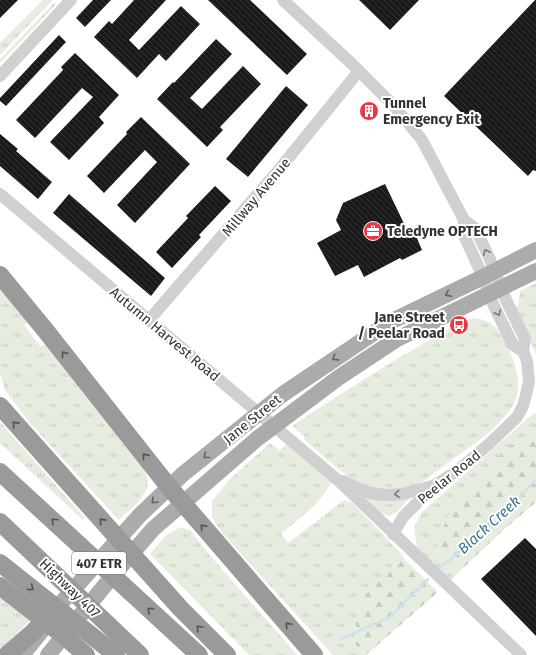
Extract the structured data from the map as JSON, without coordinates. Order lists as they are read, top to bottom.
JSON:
{
  "streets": {
    "highway": ["407 ETR", "Highway 407"],
    "main road": ["Jane Street"],
    "street": ["Millway Avenue", "Autumn Harvest Road", "Peelar Road"]
  },
  "crossings": [
    ["Millway Avenue", "Autumn Harvest Road"],
    ["Millway Avenue", "Peelar Road"],
    ["Jane Street", "Peelar Road"]
  ],
  "water": ["Black Creek"],
  "places": {
    "building": ["Tunnel Emergency Exit"],
    "office": ["Teledyne OPTECH"],
    "bus stop": ["Jane Street / Peelar Road"]
  }
}
